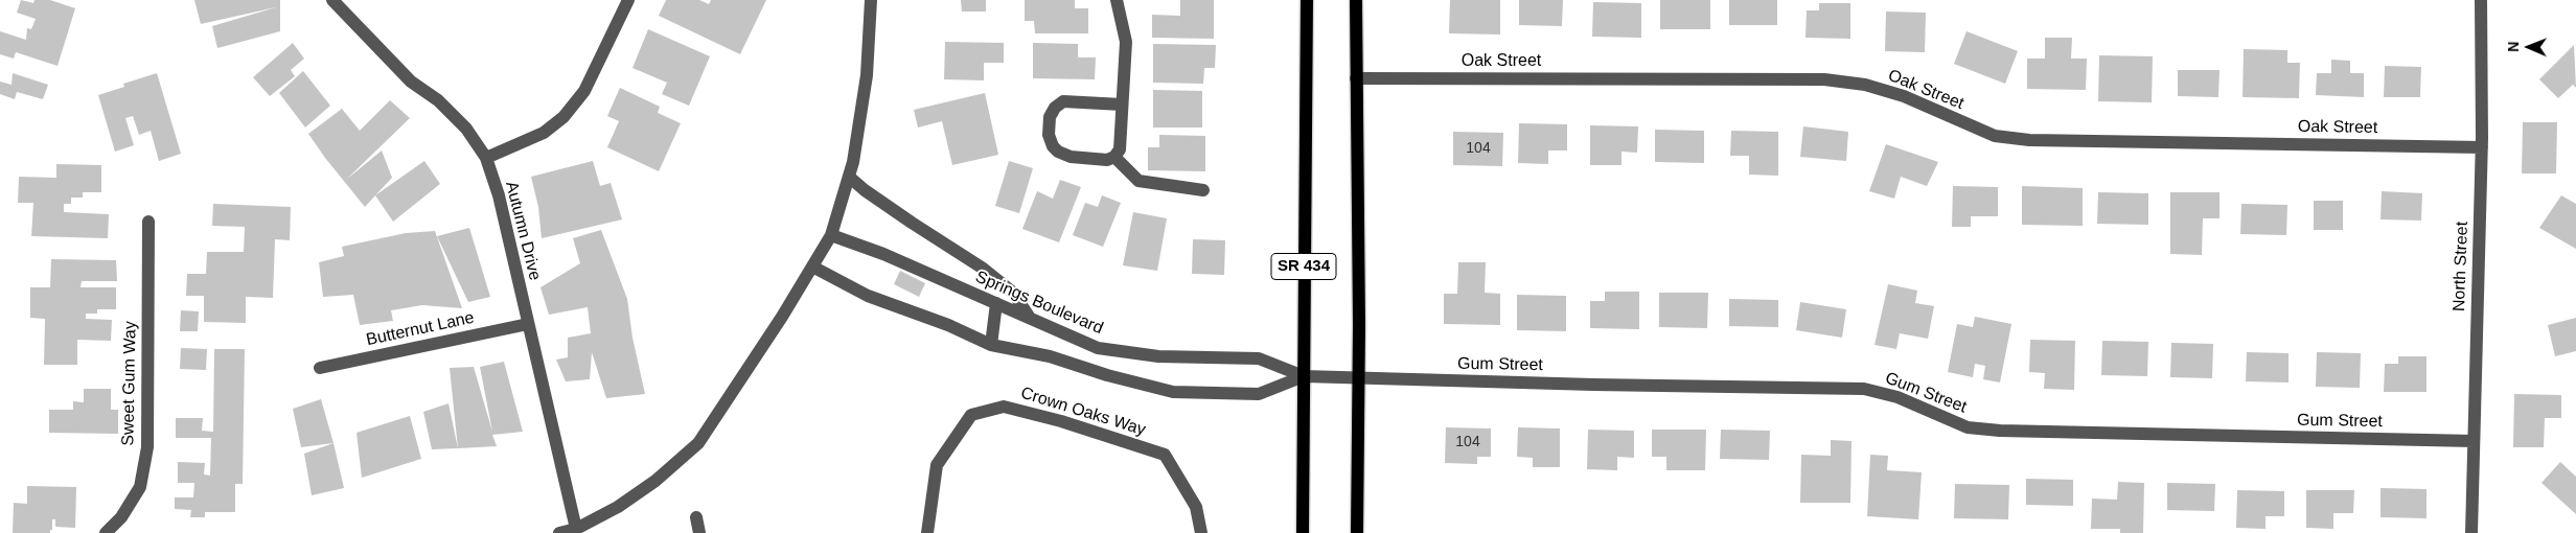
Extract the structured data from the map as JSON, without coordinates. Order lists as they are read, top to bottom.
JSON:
{
  "streets": {
    "main road": ["SR 434"],
    "street": [
      "Oak Street",
      "Autumn Drive",
      "North Street",
      "Springs Boulevard",
      "Butternut Lane",
      "Gum Street",
      "Sweet Gum Way",
      "Crown Oaks Way"
    ]
  },
  "crossings": [
    ["Oak Street", "SR 434"],
    ["Oak Street", "North Street"],
    ["Autumn Drive", "Butternut Lane"],
    ["SR 434", "Springs Boulevard"],
    ["SR 434", "Gum Street"],
    ["North Street", "Gum Street"],
    ["Springs Boulevard", "Gum Street"]
  ],
  "house_numbers": ["104", "104"],
  "north": "left"
}
